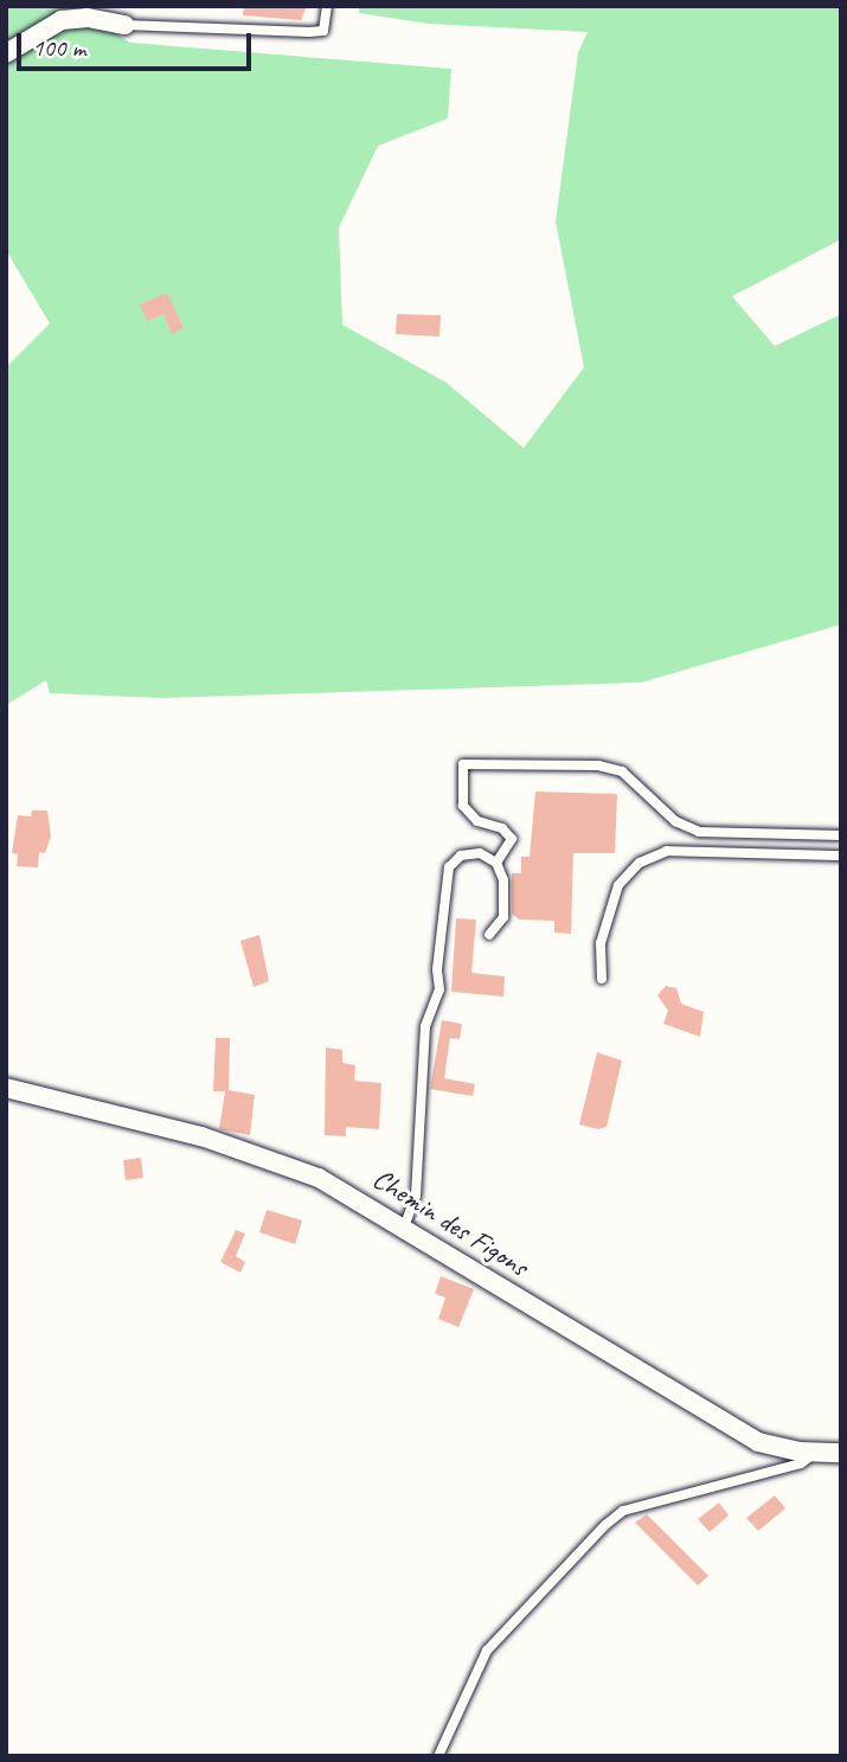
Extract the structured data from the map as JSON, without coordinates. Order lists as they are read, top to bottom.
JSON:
{
  "streets": {
    "street": ["Chemin des Figons"]
  },
  "scale_bar": "100 m"
}
